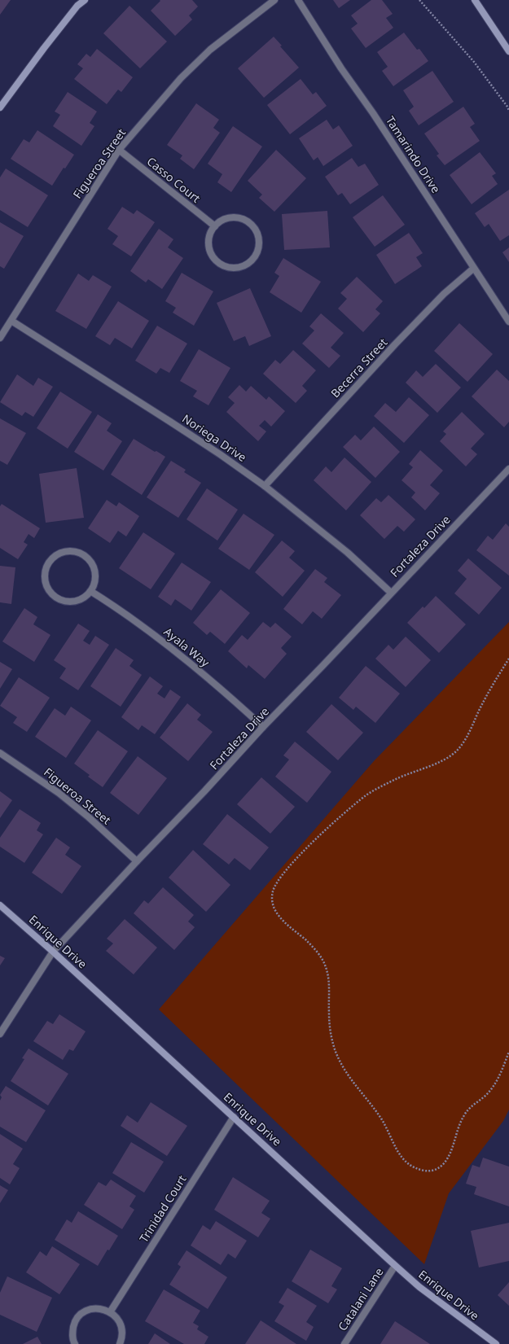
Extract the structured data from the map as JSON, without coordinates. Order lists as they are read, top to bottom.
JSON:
{
  "streets": {
    "street": [
      "Tamarindo Drive",
      "Figueroa Street",
      "Casso Court",
      "Becerra Street",
      "Noriega Drive",
      "Fortaleza Drive",
      "Ayala Way",
      "Enrique Drive",
      "Trinidad Court",
      "Catalani Lane"
    ]
  },
  "crossings": [
    ["Tamarindo Drive", "Becerra Street"],
    ["Figueroa Street", "Casso Court"],
    ["Figueroa Street", "Noriega Drive"],
    ["Figueroa Street", "Fortaleza Drive"],
    ["Becerra Street", "Noriega Drive"],
    ["Noriega Drive", "Fortaleza Drive"],
    ["Fortaleza Drive", "Ayala Way"],
    ["Fortaleza Drive", "Enrique Drive"],
    ["Enrique Drive", "Trinidad Court"],
    ["Enrique Drive", "Catalani Lane"]
  ]
}
